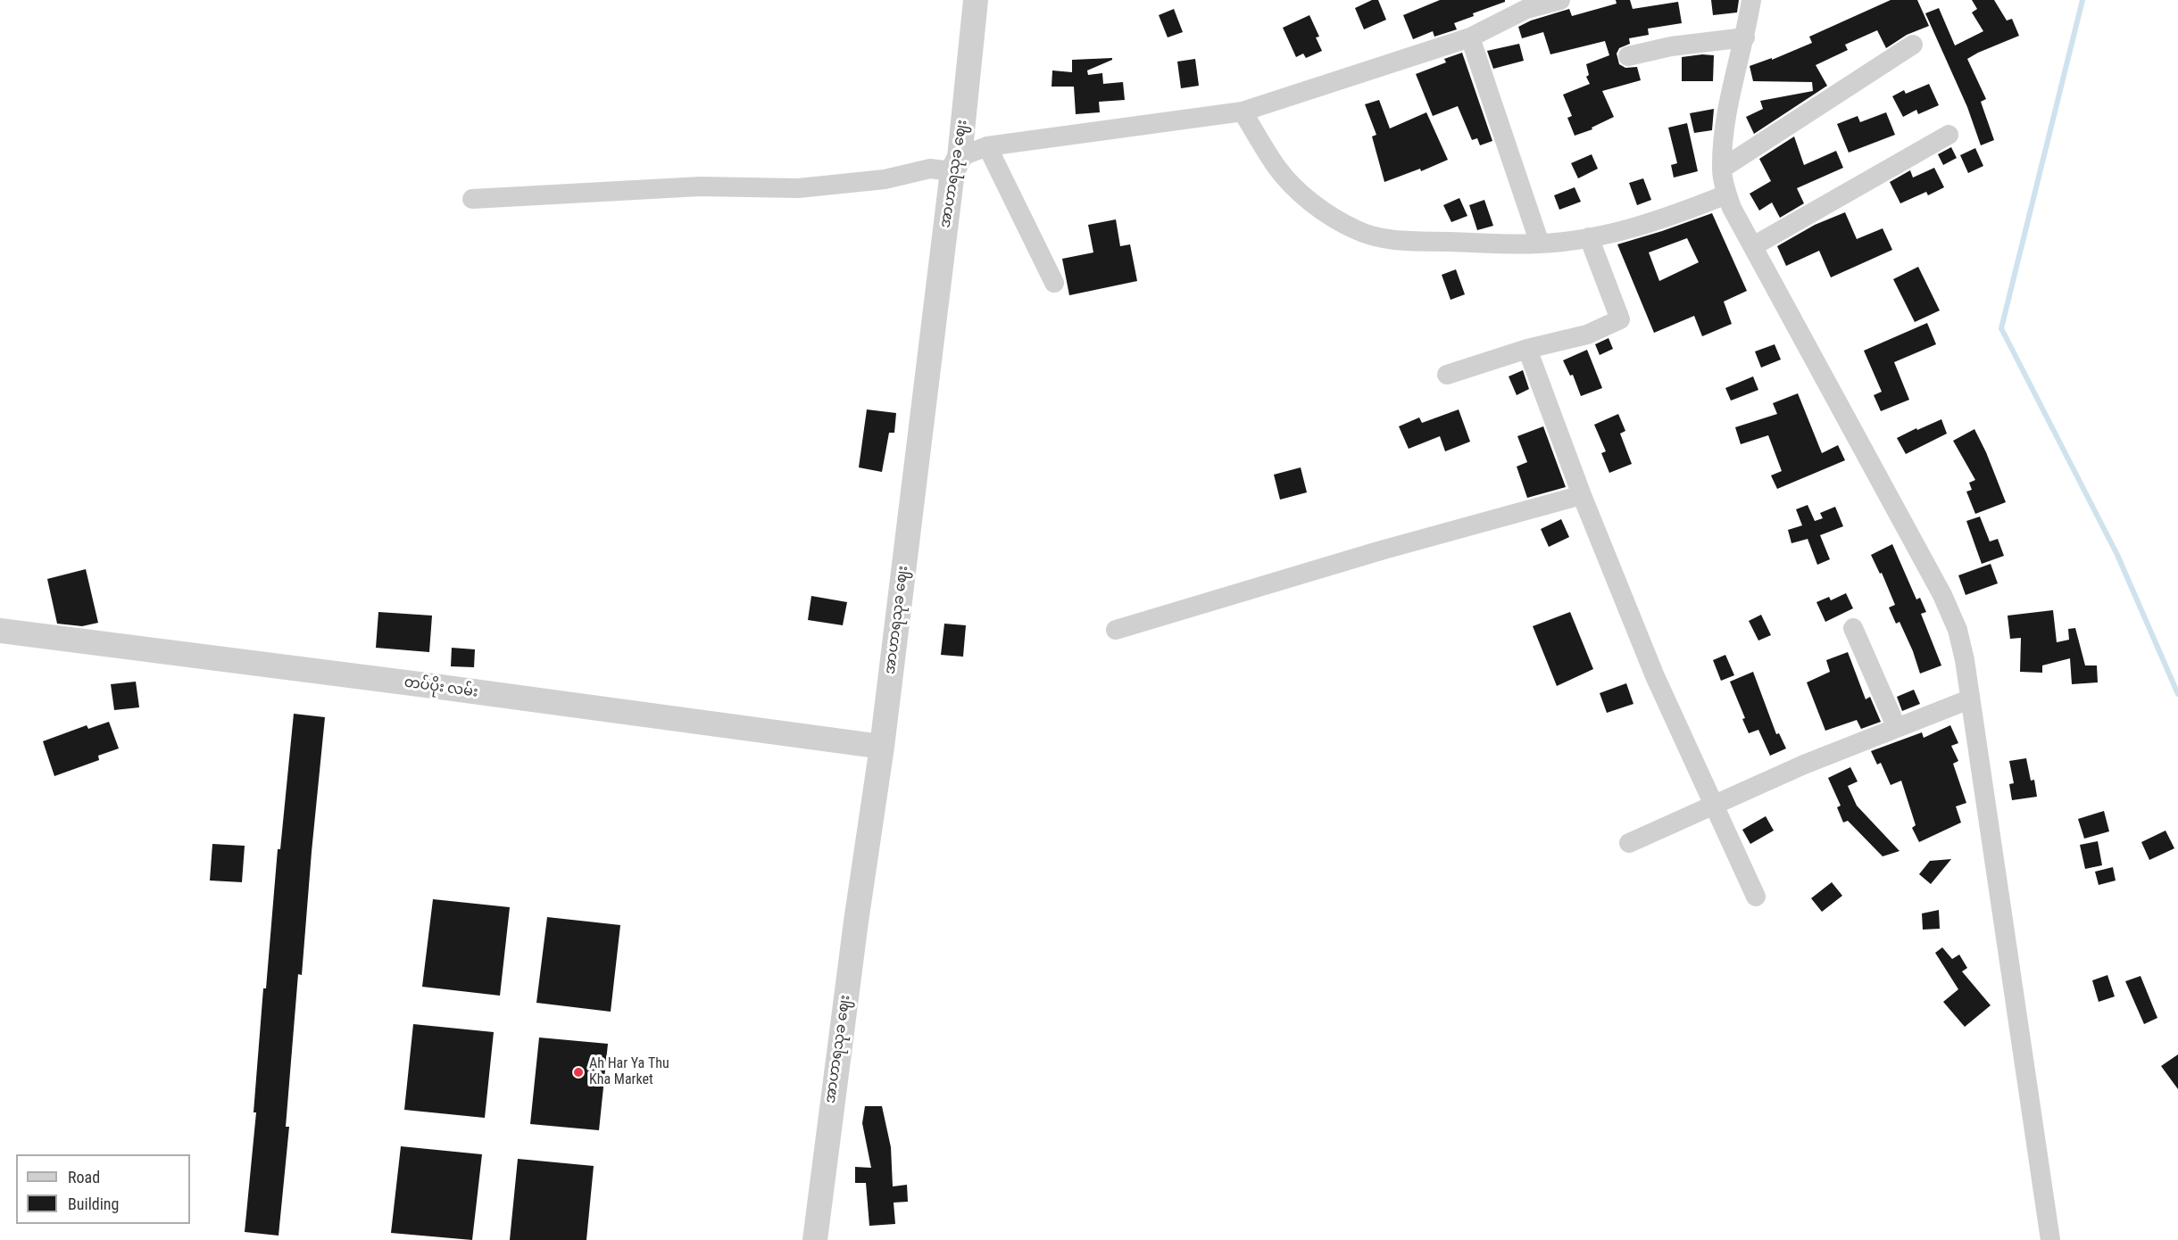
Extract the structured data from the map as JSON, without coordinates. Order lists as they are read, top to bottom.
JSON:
{
  "streets": {
    "street": ["အာဟာရသုခ ဈေး", "တပ်ပိုး လမ်း"]
  },
  "crossings": [
    ["အာဟာရသုခ ဈေး", "တပ်ပိုး လမ်း"]
  ],
  "places": ["Ah Har Ya Thu Kha Market"],
  "legend": ["Road", "Building"]
}
